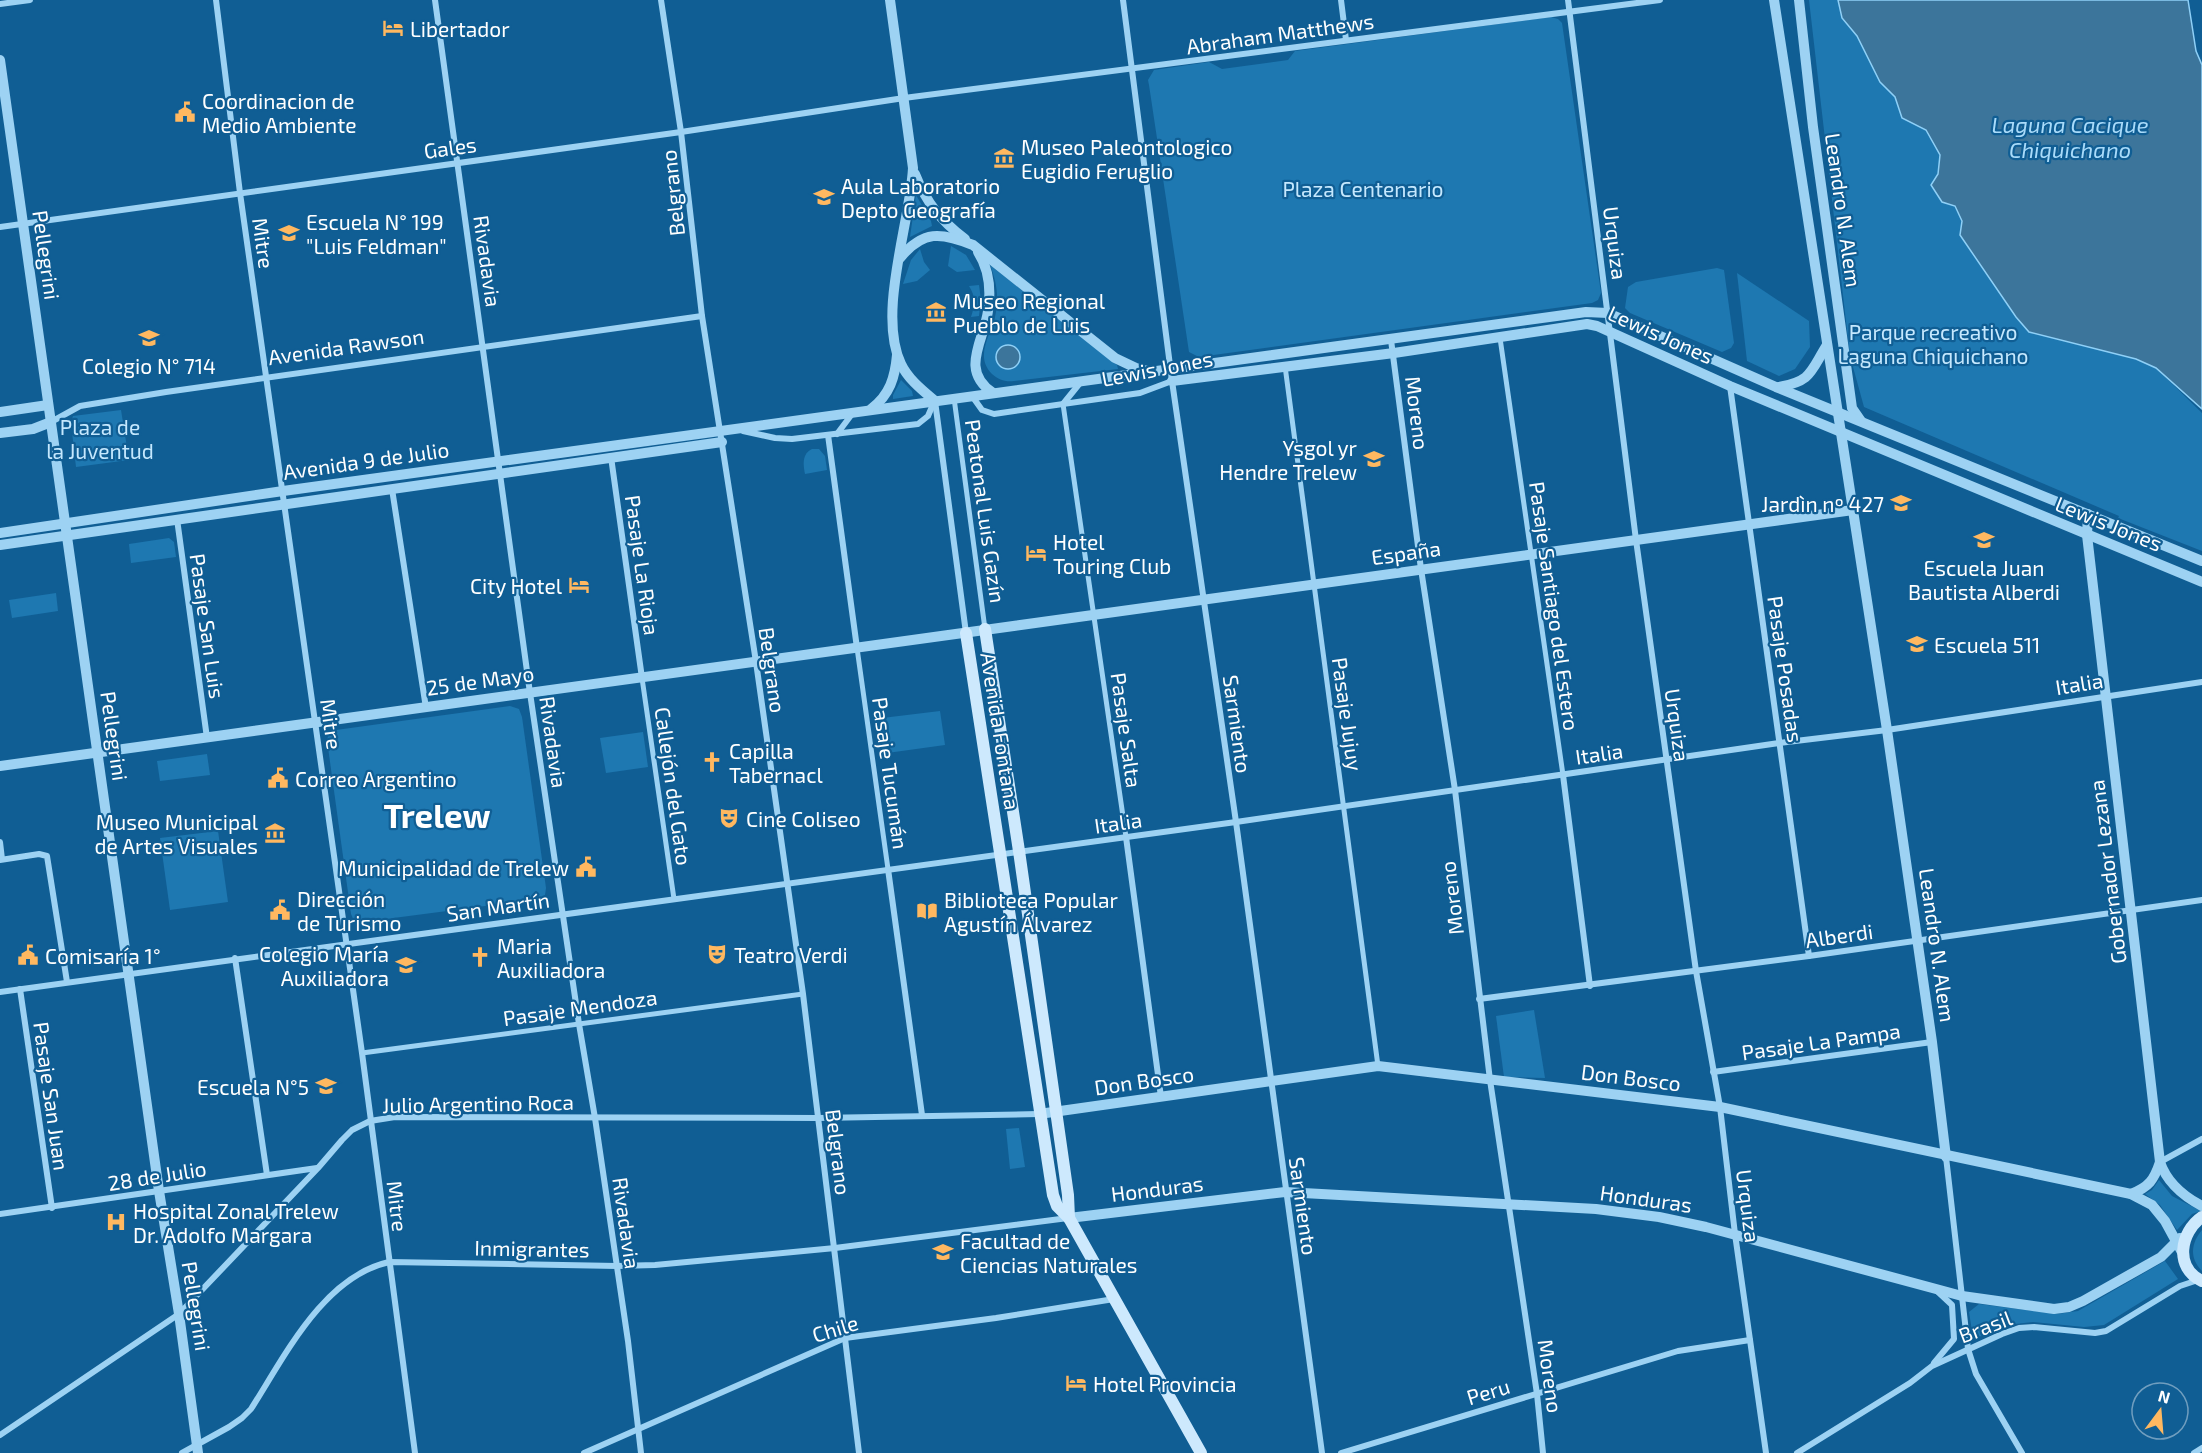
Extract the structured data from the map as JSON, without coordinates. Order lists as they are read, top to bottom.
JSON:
{
  "streets": {
    "main road": ["Avenida Fontana"],
    "street": [
      "Abraham Matthews",
      "Gales",
      "Belgrano",
      "Leandro N. Alem",
      "Mitre",
      "Urquiza",
      "Pellegrini",
      "Rivadavia",
      "Lewis Jones",
      "Avenida Rawson",
      "Moreno",
      "Avenida 9 de Julio",
      "Peatonal Luis Gazín",
      "España",
      "Pasaje La Rioja",
      "Pasaje Santiago del Estero",
      "Pasaje San Luis",
      "Pasaje Posadas",
      "25 de Mayo",
      "Italia",
      "Pasaje Jujuy",
      "Sarmiento",
      "Pasaje Salta",
      "Pasaje Tucumán",
      "Callejón del Gato",
      "Gobernador Lezana",
      "San Martín",
      "Alberdi",
      "Pasaje Mendoza",
      "Pasaje La Pampa",
      "Don Bosco",
      "Pasaje San Juan",
      "Julio Argentino Roca",
      "28 de Julio",
      "Honduras",
      "Inmigrantes",
      "Brasil",
      "Chile",
      "Peru"
    ]
  },
  "crossings": [
    ["Abraham Matthews", "Gales"],
    ["Abraham Matthews", "Urquiza"],
    ["Abraham Matthews", "Sarmiento"],
    ["Gales", "Belgrano"],
    ["Gales", "Mitre"],
    ["Gales", "Pellegrini"],
    ["Gales", "Rivadavia"],
    ["Belgrano", "Avenida Rawson"],
    ["Belgrano", "Avenida 9 de Julio"],
    ["Belgrano", "25 de Mayo"],
    ["Belgrano", "San Martín"],
    ["Belgrano", "Pasaje Mendoza"],
    ["Belgrano", "Julio Argentino Roca"],
    ["Belgrano", "Inmigrantes"],
    ["Belgrano", "Chile"],
    ["Leandro N. Alem", "Lewis Jones"],
    ["Leandro N. Alem", "España"],
    ["Leandro N. Alem", "Italia"],
    ["Leandro N. Alem", "Alberdi"],
    ["Leandro N. Alem", "Pasaje La Pampa"],
    ["Leandro N. Alem", "Don Bosco"],
    ["Leandro N. Alem", "Honduras"],
    ["Leandro N. Alem", "Brasil"],
    ["Mitre", "Avenida Rawson"],
    ["Mitre", "Avenida 9 de Julio"],
    ["Mitre", "25 de Mayo"],
    ["Mitre", "San Martín"],
    ["Mitre", "Pasaje Mendoza"],
    ["Mitre", "Julio Argentino Roca"],
    ["Mitre", "Inmigrantes"],
    ["Urquiza", "Lewis Jones"],
    ["Urquiza", "España"],
    ["Urquiza", "Italia"],
    ["Urquiza", "Alberdi"],
    ["Urquiza", "Pasaje La Pampa"],
    ["Urquiza", "Don Bosco"],
    ["Urquiza", "Honduras"],
    ["Urquiza", "Peru"],
    ["Pellegrini", "Avenida Rawson"],
    ["Pellegrini", "Avenida 9 de Julio"],
    ["Pellegrini", "25 de Mayo"],
    ["Pellegrini", "San Martín"],
    ["Pellegrini", "Julio Argentino Roca"],
    ["Pellegrini", "28 de Julio"],
    ["Pellegrini", "Inmigrantes"],
    ["Rivadavia", "Avenida Rawson"],
    ["Rivadavia", "Avenida 9 de Julio"],
    ["Rivadavia", "25 de Mayo"],
    ["Rivadavia", "San Martín"],
    ["Rivadavia", "Pasaje Mendoza"],
    ["Rivadavia", "Julio Argentino Roca"],
    ["Rivadavia", "Inmigrantes"],
    ["Rivadavia", "Chile"],
    ["Lewis Jones", "Moreno"],
    ["Lewis Jones", "Avenida 9 de Julio"],
    ["Lewis Jones", "Peatonal Luis Gazín"],
    ["Lewis Jones", "Pasaje Santiago del Estero"],
    ["Lewis Jones", "Pasaje Posadas"],
    ["Lewis Jones", "Pasaje Jujuy"],
    ["Lewis Jones", "Sarmiento"],
    ["Lewis Jones", "Pasaje Salta"],
    ["Lewis Jones", "Avenida Fontana"],
    ["Lewis Jones", "Gobernador Lezana"],
    ["Moreno", "España"],
    ["Moreno", "Italia"],
    ["Moreno", "Alberdi"],
    ["Moreno", "Don Bosco"],
    ["Moreno", "Honduras"],
    ["Moreno", "Peru"],
    ["Avenida 9 de Julio", "Pasaje La Rioja"],
    ["Avenida 9 de Julio", "Pasaje San Luis"],
    ["Avenida 9 de Julio", "Avenida Fontana"],
    ["Avenida 9 de Julio", "Pasaje Tucumán"],
    ["Peatonal Luis Gazín", "España"],
    ["Peatonal Luis Gazín", "Avenida Fontana"],
    ["España", "Pasaje Santiago del Estero"],
    ["España", "Pasaje Posadas"],
    ["España", "25 de Mayo"],
    ["España", "Pasaje Jujuy"],
    ["España", "Sarmiento"],
    ["España", "Pasaje Salta"],
    ["España", "Avenida Fontana"],
    ["Pasaje La Rioja", "25 de Mayo"],
    ["Pasaje La Rioja", "Callejón del Gato"],
    ["Pasaje Santiago del Estero", "Italia"],
    ["Pasaje Santiago del Estero", "Alberdi"],
    ["Pasaje San Luis", "25 de Mayo"],
    ["Pasaje Posadas", "Italia"],
    ["Pasaje Posadas", "Alberdi"],
    ["25 de Mayo", "Avenida Fontana"],
    ["25 de Mayo", "Pasaje Tucumán"],
    ["25 de Mayo", "Callejón del Gato"],
    ["Italia", "Pasaje Jujuy"],
    ["Italia", "Sarmiento"],
    ["Italia", "Pasaje Salta"],
    ["Italia", "Avenida Fontana"],
    ["Italia", "Gobernador Lezana"],
    ["Italia", "San Martín"],
    ["Pasaje Jujuy", "Don Bosco"],
    ["Sarmiento", "Don Bosco"],
    ["Sarmiento", "Honduras"],
    ["Pasaje Salta", "Don Bosco"],
    ["Avenida Fontana", "San Martín"],
    ["Avenida Fontana", "Don Bosco"],
    ["Avenida Fontana", "Julio Argentino Roca"],
    ["Avenida Fontana", "Honduras"],
    ["Avenida Fontana", "Inmigrantes"],
    ["Avenida Fontana", "Chile"],
    ["Pasaje Tucumán", "San Martín"],
    ["Pasaje Tucumán", "Julio Argentino Roca"],
    ["Callejón del Gato", "San Martín"],
    ["Gobernador Lezana", "Alberdi"],
    ["San Martín", "Pasaje San Juan"],
    ["Don Bosco", "Julio Argentino Roca"],
    ["Don Bosco", "Honduras"],
    ["Pasaje San Juan", "28 de Julio"],
    ["Julio Argentino Roca", "28 de Julio"],
    ["Honduras", "Inmigrantes"]
  ],
  "districts": ["Trelew"],
  "water": ["Laguna Cacique Chiquichano"],
  "parks": ["Plaza Centenario", "Parque recreativo Laguna Chiquichano", "Plaza de la Juventud"],
  "places": {
    "hotel": [
      "Libertador",
      "Hotel Touring Club",
      "City Hotel",
      "Hotel Provincia"
    ],
    "public building": [
      "Coordinacion de Medio Ambiente",
      "Correo Argentino",
      "Municipalidad de Trelew",
      "Dirección de Turismo",
      "Comisaría 1°"
    ],
    "museum": ["Museo Paleontologico Eugidio Feruglio", "Museo Regional Pueblo de Luis", "Museo Municipal de Artes Visuales"],
    "school or university": [
      "Aula Laboratorio Depto Geografía",
      "Escuela N° 199 \"Luis Feldman\"",
      "Colegio N° 714",
      "Ysgol yr Hendre Trelew",
      "Jardìn nº 427",
      "Escuela Juan Bautista Alberdi",
      "Escuela 511",
      "Colegio María Auxiliadora",
      "Escuela N°5",
      "Facultad de Ciencias Naturales"
    ],
    "church": ["Capilla Tabernacl", "Maria Auxiliadora"],
    "theatre": ["Cine Coliseo", "Teatro Verdi"],
    "library": ["Biblioteca Popular Agustín Álvarez"],
    "hospital": ["Hospital Zonal Trelew Dr. Adolfo Margara"]
  },
  "north": "top"
}
